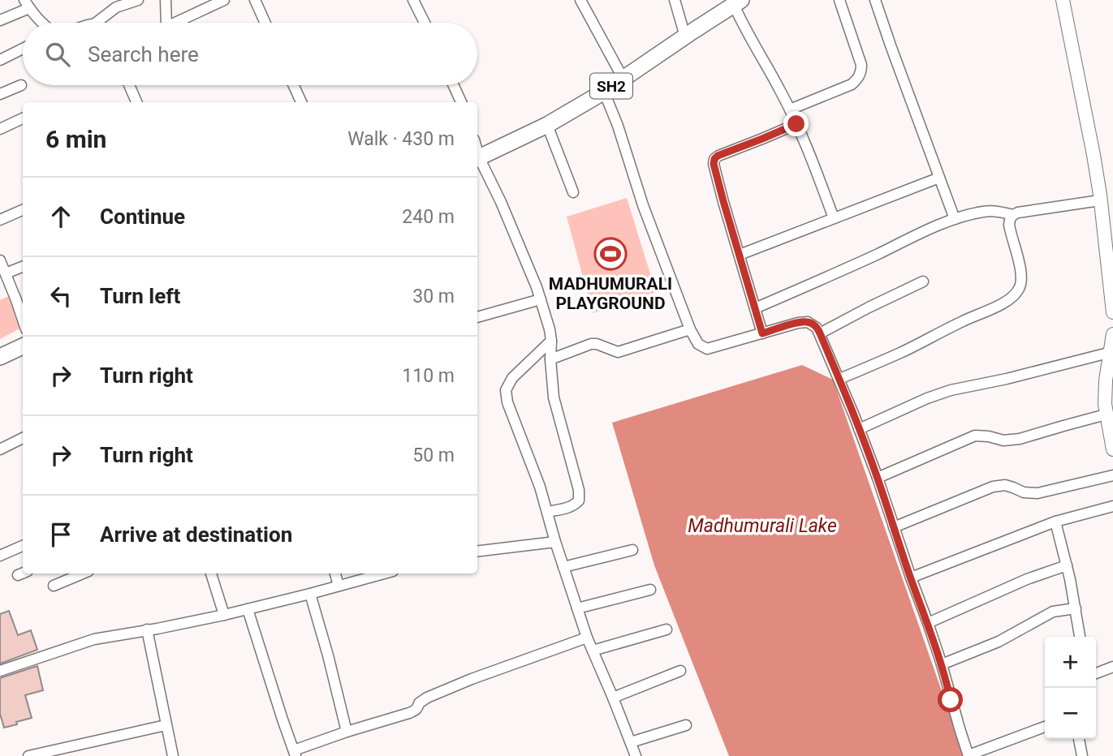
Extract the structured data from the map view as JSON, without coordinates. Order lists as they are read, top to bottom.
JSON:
{
  "streets": {
    "main road": ["SH2"]
  },
  "water": ["Madhumurali Lake"],
  "places": {
    "sports": ["MADHUMURALI PLAYGROUND"]
  },
  "page": {
    "search": "Search here",
    "heading": ["6 min", "Walk · 430 m"],
    "list": [
      ["Continue", "240 m"],
      ["Turn left", "30 m"],
      ["Turn right", "110 m"],
      ["Turn right", "50 m"],
      "Arrive at destination"
    ],
    "map_buttons": ["+", "−"]
  }
}
